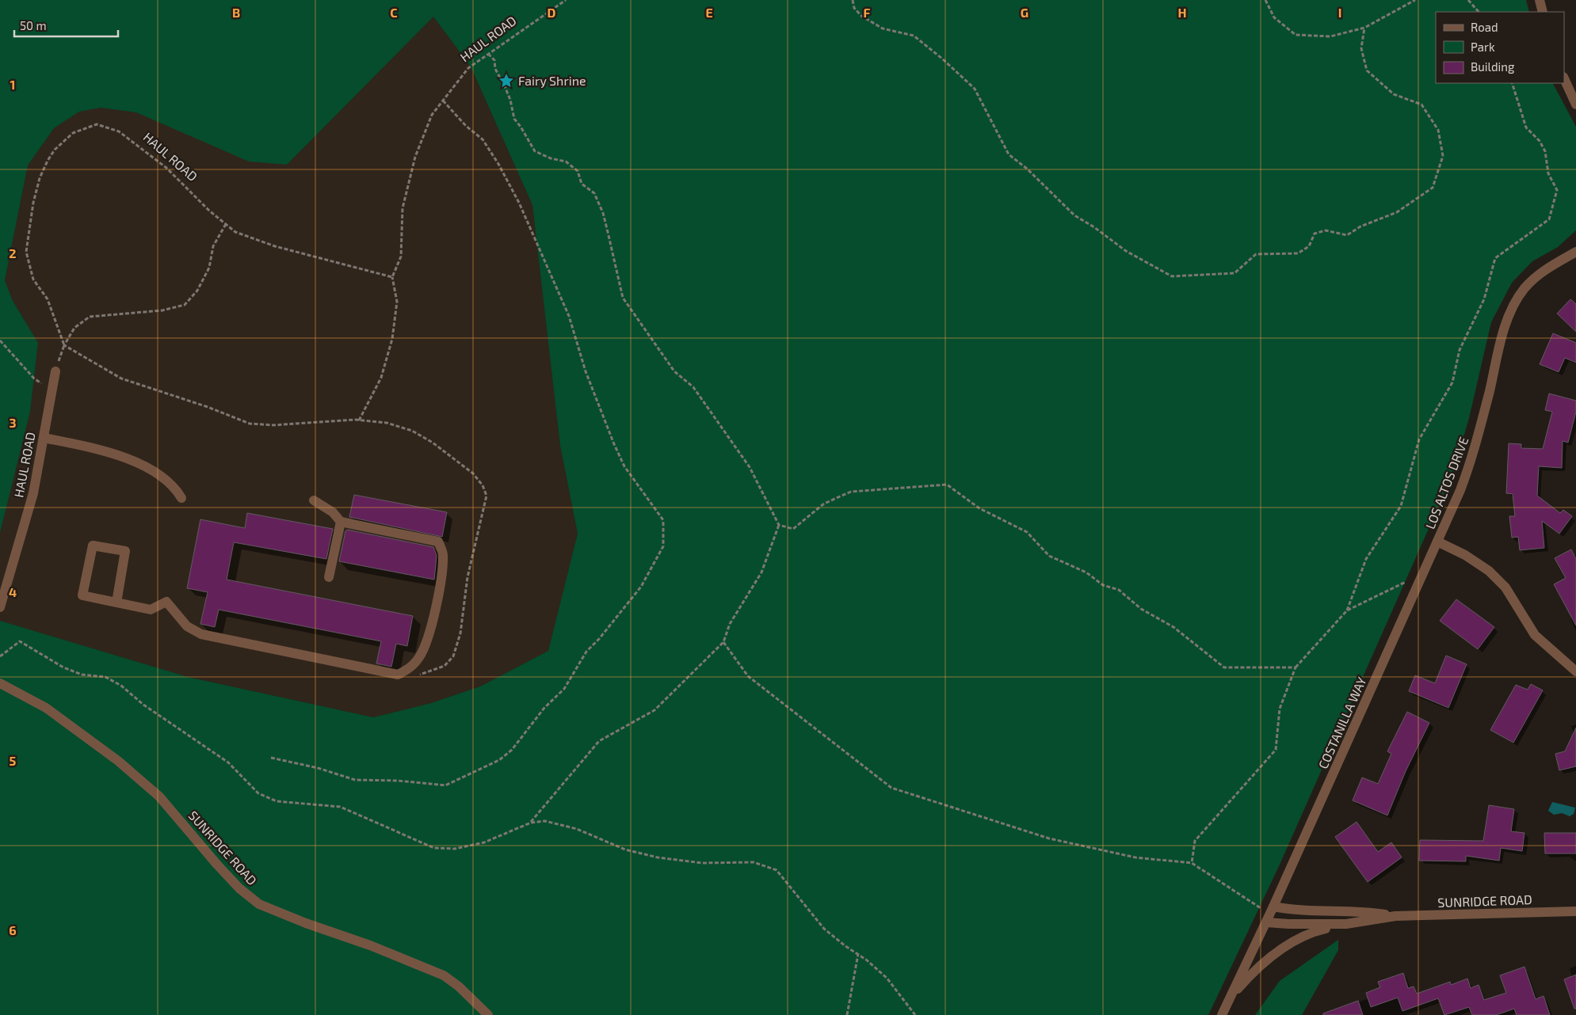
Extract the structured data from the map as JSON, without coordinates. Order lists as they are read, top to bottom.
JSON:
{
  "streets": {
    "street": [
      "HAUL ROAD",
      "LOS ALTOS DRIVE",
      "COSTANILLA WAY",
      "SUNRIDGE ROAD"
    ]
  },
  "crossings": [
    ["LOS ALTOS DRIVE", "COSTANILLA WAY"],
    ["COSTANILLA WAY", "SUNRIDGE ROAD"]
  ],
  "places": {
    "place": ["Fairy Shrine"]
  },
  "legend": ["Road", "Park", "Building"],
  "scale_bar": "50 m",
  "grid": {
    "columns": [
      "B",
      "C",
      "D",
      "E",
      "F",
      "G",
      "H",
      "I"
    ],
    "rows": [
      "1",
      "2",
      "3",
      "4",
      "5",
      "6"
    ]
  }
}
